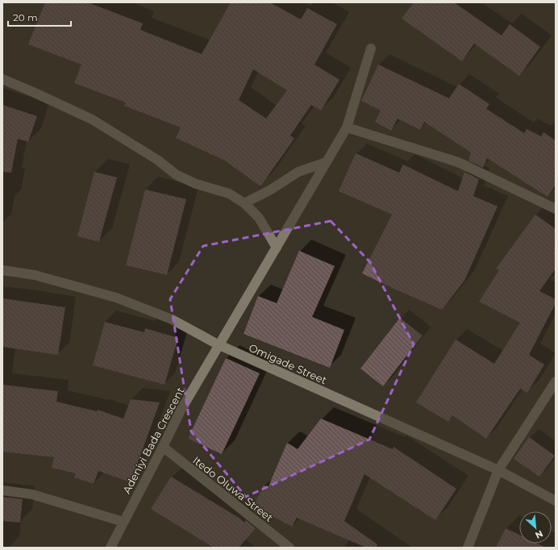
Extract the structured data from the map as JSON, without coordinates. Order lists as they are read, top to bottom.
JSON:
{
  "streets": {
    "street": ["Omigade Street", "Adeniyi Bada Crescent", "Itedo Oluwa Street"]
  },
  "crossings": [
    ["Omigade Street", "Adeniyi Bada Crescent"],
    ["Adeniyi Bada Crescent", "Itedo Oluwa Street"]
  ],
  "scale_bar": "20 m",
  "north": "bottom right"
}
